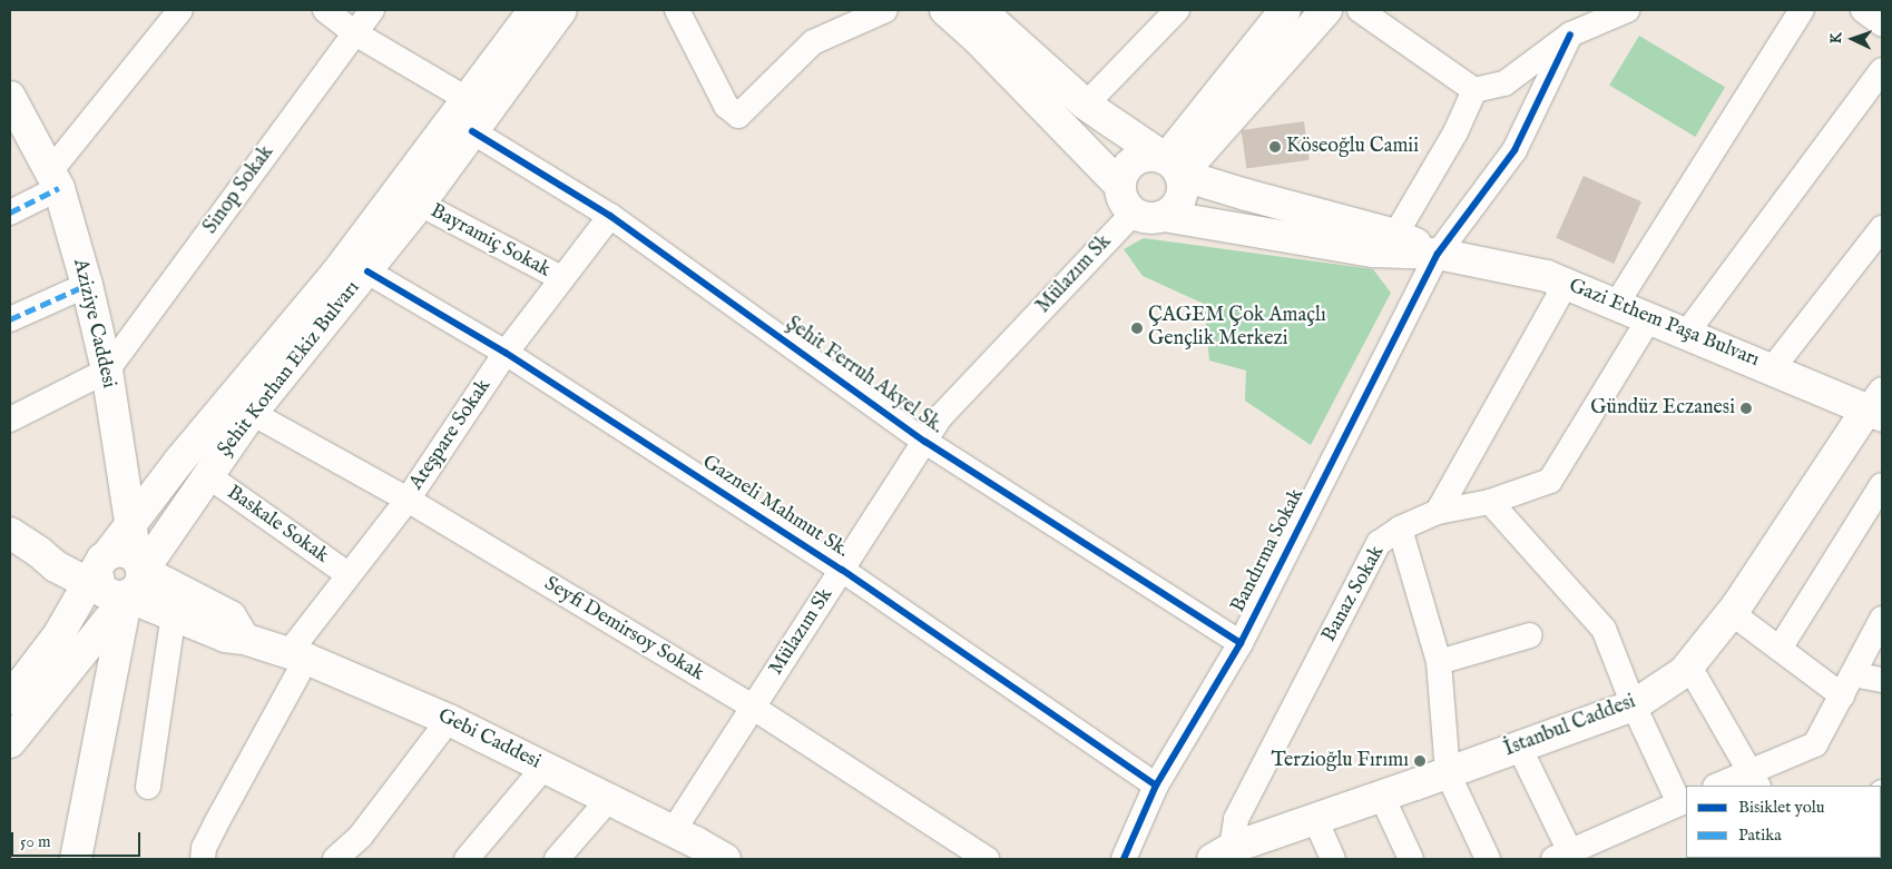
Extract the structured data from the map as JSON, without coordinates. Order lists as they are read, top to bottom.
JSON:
{
  "streets": {
    "main road": [
      "Aziziye Caddesi",
      "Gazi Ethem Paşa Bulvarı",
      "Şehit Korhan Ekiz Bulvarı",
      "İstanbul Caddesi",
      "Gebi Caddesi"
    ],
    "street": [
      "Sinop Sokak",
      "Bayramiç Sokak",
      "Mülazım Sk",
      "Şehit Ferruh Akyel Sk.",
      "Ateşpare Sokak",
      "Gazneli Mahmut Sk.",
      "Baskale Sokak",
      "Bandırma Sokak",
      "Banaz Sokak",
      "Seyfi Demirsoy Sokak"
    ]
  },
  "crossings": [
    ["Sinop Sokak", "Aziziye Caddesi"],
    ["Bayramiç Sokak", "Şehit Korhan Ekiz Bulvarı"],
    ["Bayramiç Sokak", "Ateşpare Sokak"],
    ["Mülazım Sk", "Gazi Ethem Paşa Bulvarı"],
    ["Mülazım Sk", "Şehit Ferruh Akyel Sk."],
    ["Mülazım Sk", "Gazneli Mahmut Sk."],
    ["Mülazım Sk", "Seyfi Demirsoy Sokak"],
    ["Mülazım Sk", "Gebi Caddesi"],
    ["Aziziye Caddesi", "Şehit Korhan Ekiz Bulvarı"],
    ["Gazi Ethem Paşa Bulvarı", "Bandırma Sokak"],
    ["Gazi Ethem Paşa Bulvarı", "Banaz Sokak"],
    ["Gazi Ethem Paşa Bulvarı", "İstanbul Caddesi"],
    ["Şehit Korhan Ekiz Bulvarı", "Şehit Ferruh Akyel Sk."],
    ["Şehit Korhan Ekiz Bulvarı", "Gazneli Mahmut Sk."],
    ["Şehit Korhan Ekiz Bulvarı", "Baskale Sokak"],
    ["Şehit Korhan Ekiz Bulvarı", "Seyfi Demirsoy Sokak"],
    ["Şehit Korhan Ekiz Bulvarı", "Gebi Caddesi"],
    ["Şehit Ferruh Akyel Sk.", "Ateşpare Sokak"],
    ["Şehit Ferruh Akyel Sk.", "Bandırma Sokak"],
    ["Ateşpare Sokak", "Gazneli Mahmut Sk."],
    ["Ateşpare Sokak", "Baskale Sokak"],
    ["Ateşpare Sokak", "Seyfi Demirsoy Sokak"],
    ["Ateşpare Sokak", "Gebi Caddesi"],
    ["Gazneli Mahmut Sk.", "Bandırma Sokak"],
    ["Banaz Sokak", "İstanbul Caddesi"]
  ],
  "places": [
    "Köseoğlu Camii",
    "ÇAGEM Çok Amaçlı Gençlik Merkezi",
    "Gündüz Eczanesi",
    "Terzioğlu Fırımı"
  ],
  "legend": ["Bisiklet yolu", "Patika"],
  "scale_bar": "50 m",
  "north": "left"
}
